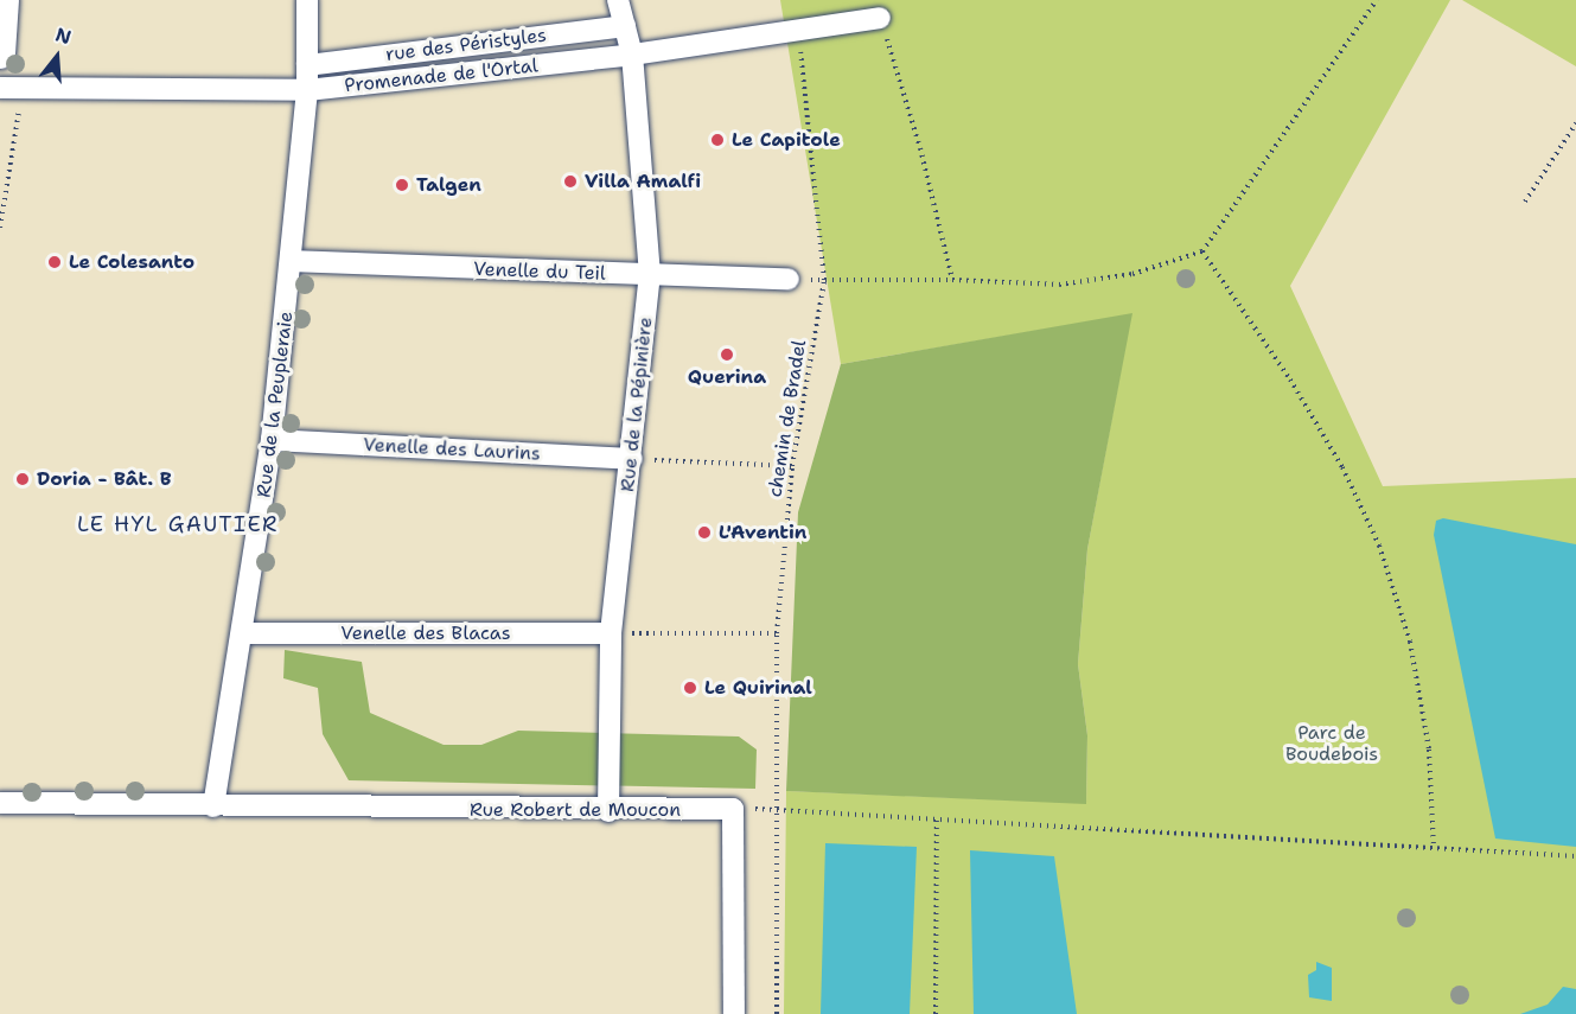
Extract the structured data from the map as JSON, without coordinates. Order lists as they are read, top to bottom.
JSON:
{
  "streets": {
    "street": [
      "rue des Péristyles",
      "Promenade de l'Ortal",
      "Venelle du Teil",
      "Rue de la Peupleraie",
      "Rue de la Pépinière",
      "Venelle des Laurins",
      "Venelle des Blacas",
      "Rue Robert de Moucon"
    ],
    "path": ["chemin de Bradel"]
  },
  "crossings": [
    ["rue des Péristyles", "Rue de la Peupleraie"],
    ["rue des Péristyles", "Rue de la Pépinière"],
    ["Promenade de l'Ortal", "Rue de la Peupleraie"],
    ["Promenade de l'Ortal", "Rue de la Pépinière"],
    ["Promenade de l'Ortal", "chemin de Bradel"],
    ["Venelle du Teil", "Rue de la Peupleraie"],
    ["Venelle du Teil", "Rue de la Pépinière"],
    ["Rue de la Peupleraie", "Venelle des Laurins"],
    ["Rue de la Peupleraie", "Venelle des Blacas"],
    ["Rue de la Peupleraie", "Rue Robert de Moucon"],
    ["Rue de la Pépinière", "Venelle des Laurins"],
    ["Rue de la Pépinière", "Venelle des Blacas"],
    ["Rue de la Pépinière", "Rue Robert de Moucon"]
  ],
  "districts": ["LE HYL GAUTIER"],
  "parks": ["Parc de Boudebois"],
  "places": [
    "Le Capitole",
    "Villa Amalfi",
    "Talgen",
    "Le Colesanto",
    "Querina",
    "Doria - Bât. B",
    "L'Aventin",
    "Le Quirinal"
  ],
  "north": "top"
}
